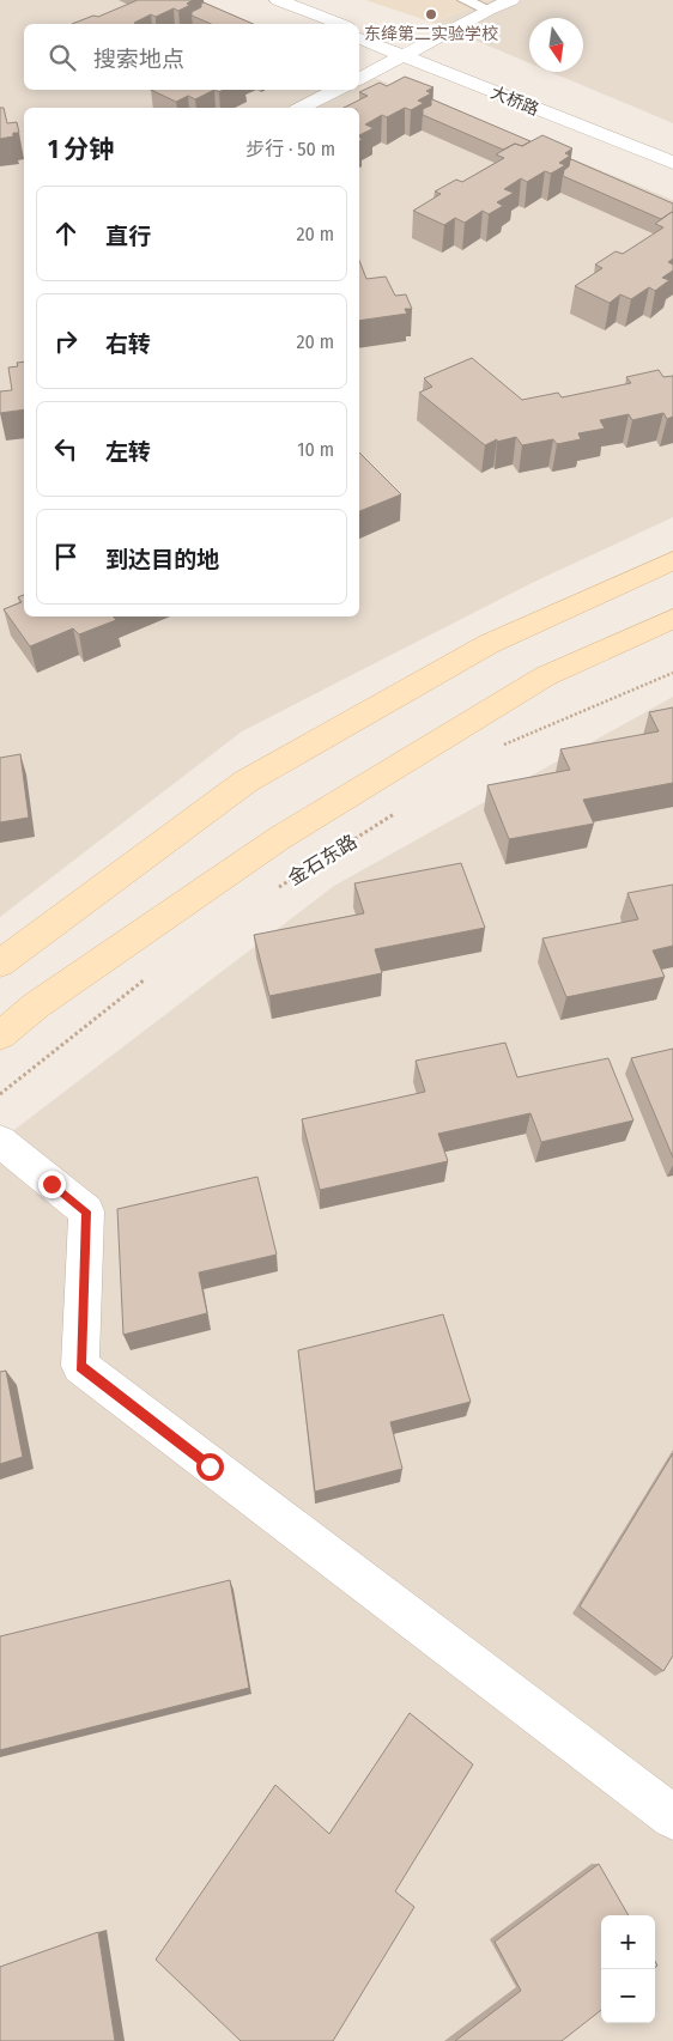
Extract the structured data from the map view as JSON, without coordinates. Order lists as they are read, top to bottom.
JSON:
{
  "streets": {
    "main road": ["金石东路"],
    "street": ["大桥路"]
  },
  "places": ["东绛第二实验学校"],
  "north": "bottom",
  "page": {
    "search": "搜索地点",
    "heading": ["1 分钟", "步行 · 50 m"],
    "list": [
      ["直行", "20 m"],
      ["右转", "20 m"],
      ["左转", "10 m"],
      "到达目的地"
    ],
    "map_buttons": ["+", "−"]
  }
}
